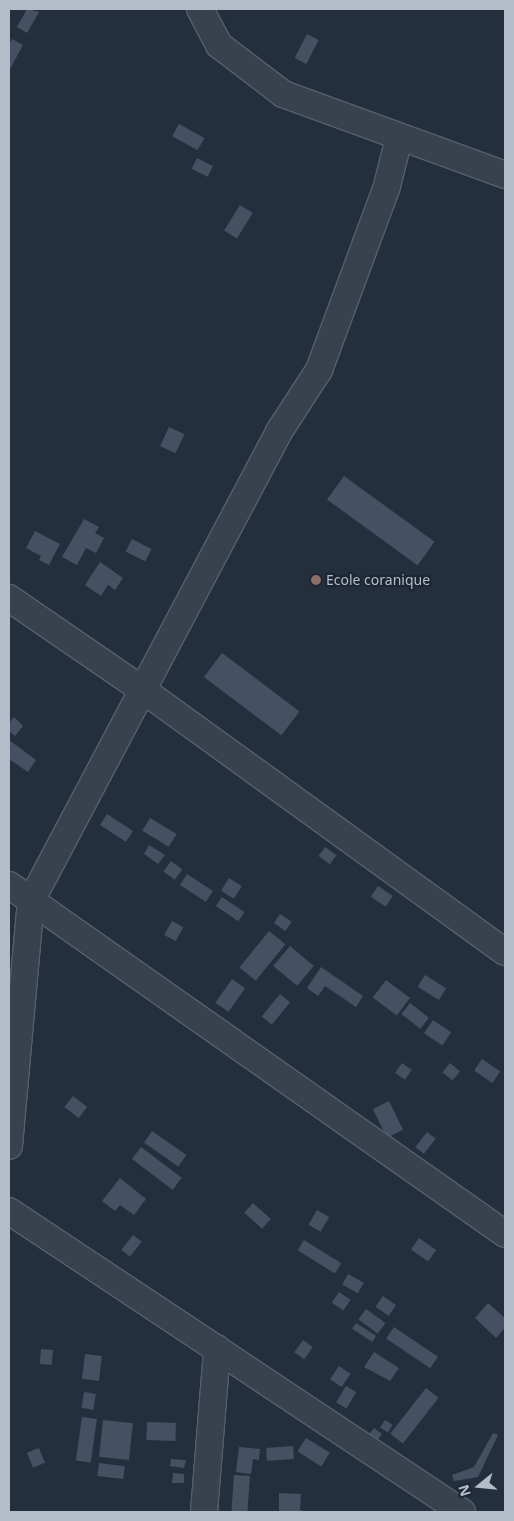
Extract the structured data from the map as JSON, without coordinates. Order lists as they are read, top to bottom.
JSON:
{
  "places": ["Ecole coranique"],
  "north": "left"
}
